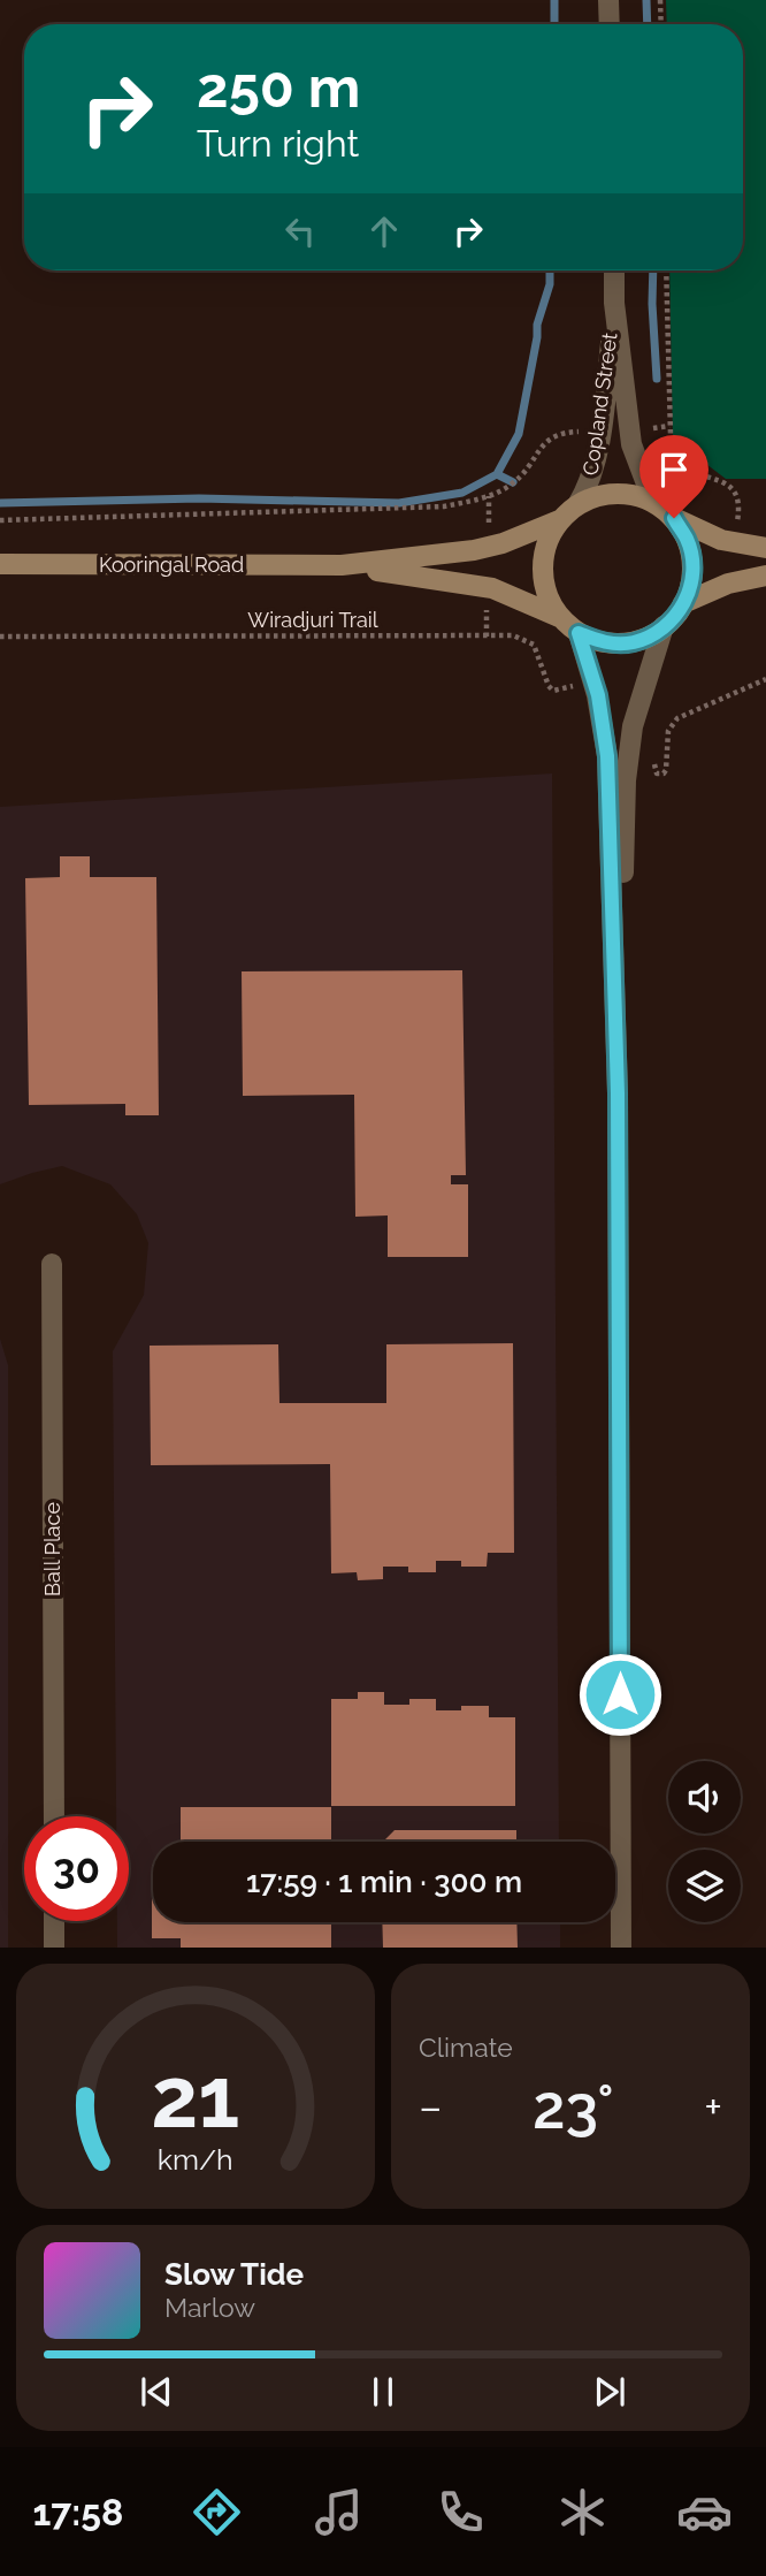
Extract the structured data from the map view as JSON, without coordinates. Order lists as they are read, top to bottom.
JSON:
{
  "streets": {
    "main road": ["Kooringal Road"],
    "street": ["Copland Street", "Ball Place"],
    "path": ["Wiradjuri Trail"]
  },
  "crossings": [
    ["Copland Street", "Kooringal Road"]
  ],
  "page": {
    "turn": ["250 m", "Turn right"],
    "limit": "30",
    "trip": "17:59 · 1 min · 300 m",
    "tile": "Climate",
    "heat": ["−", "23°", "+"],
    "song": ["Slow Tide", "Marlow"],
    "tabs": "17:58",
    "gauge": ["21", "km/h"]
  }
}
